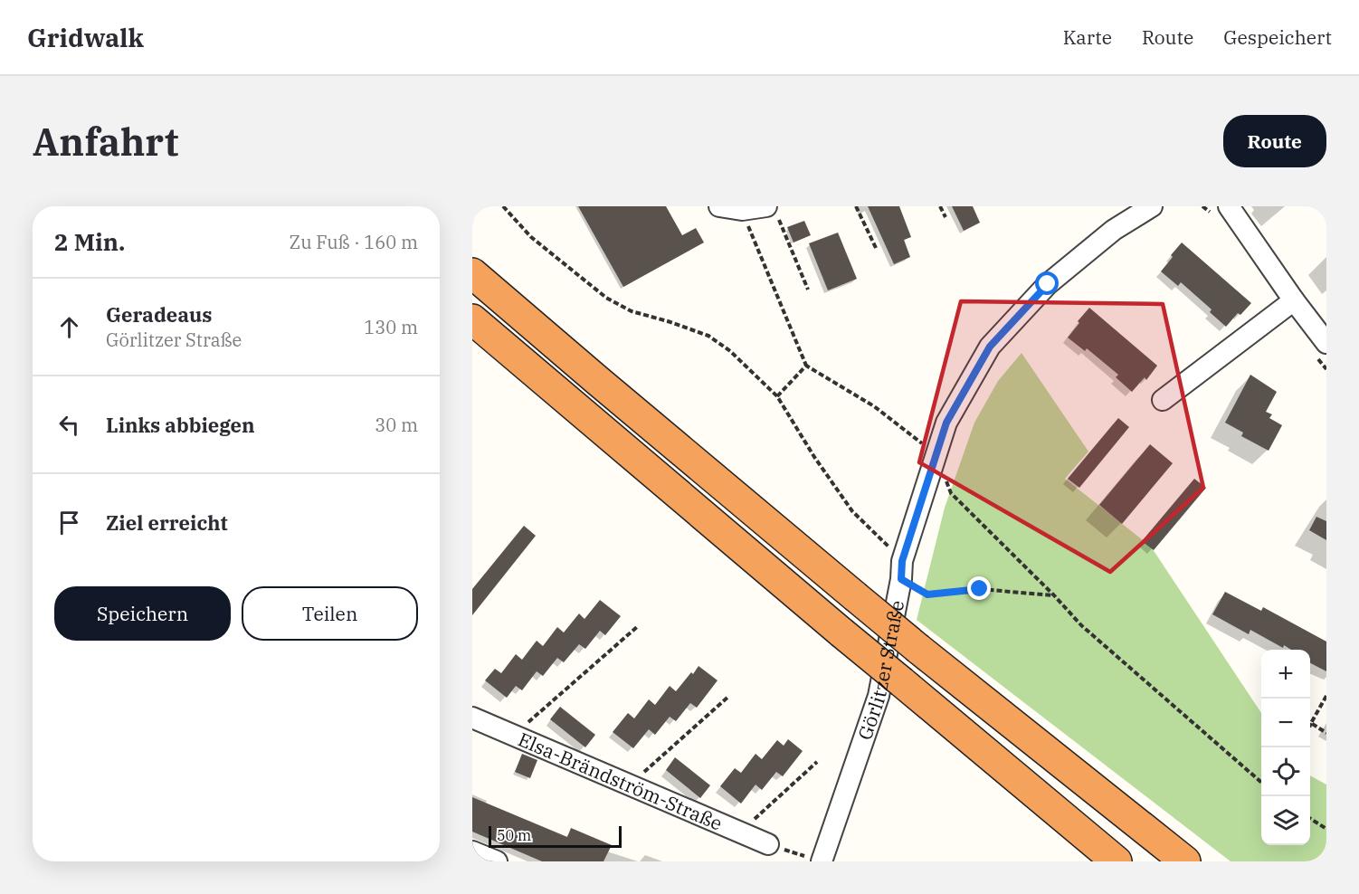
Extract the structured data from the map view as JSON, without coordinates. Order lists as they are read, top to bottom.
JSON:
{
  "streets": {
    "street": ["Görlitzer Straße", "Elsa-Brändström-Straße"]
  },
  "scale_bar": "50 m",
  "page": {
    "header": "Gridwalk",
    "nav": ["Karte", "Route", "Gespeichert"],
    "buttons": [
      "Route",
      ["Speichern", "Teilen"]
    ],
    "title": "Anfahrt",
    "heading": ["2 Min.", "Zu Fuß · 160 m"],
    "list": [
      ["Geradeaus", "Görlitzer Straße", "130 m"],
      ["Links abbiegen", "30 m"],
      "Ziel erreicht"
    ],
    "map_buttons": ["+", "−"],
    "scale": "50 m"
  }
}
